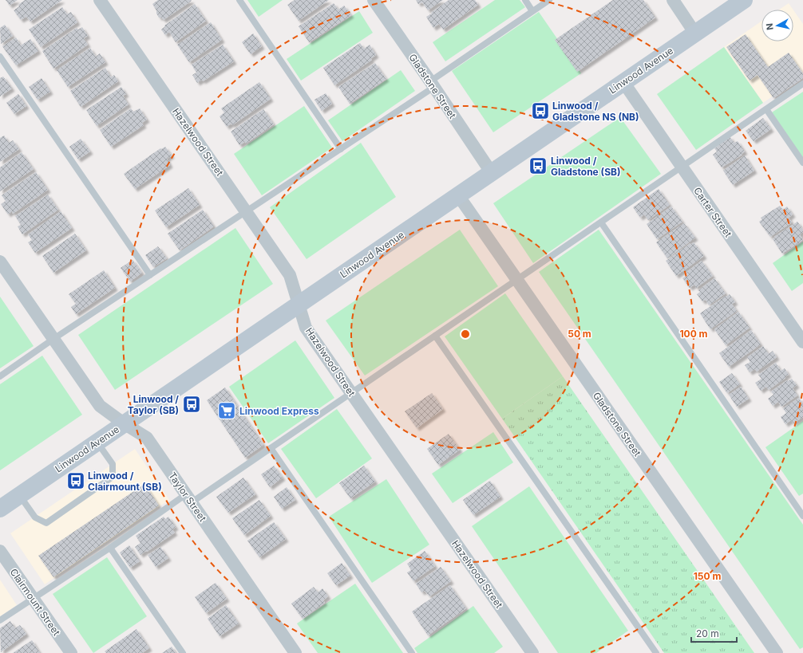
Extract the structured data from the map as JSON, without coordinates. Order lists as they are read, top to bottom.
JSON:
{
  "streets": {
    "street": [
      "Linwood Avenue",
      "Gladstone Street",
      "Hazelwood Street",
      "Carter Street",
      "Taylor Street",
      "Clairmount Street"
    ]
  },
  "crossings": [
    ["Linwood Avenue", "Gladstone Street"],
    ["Linwood Avenue", "Hazelwood Street"],
    ["Linwood Avenue", "Carter Street"],
    ["Linwood Avenue", "Taylor Street"]
  ],
  "places": {
    "bus stop": [
      "Linwood / Gladstone NS (NB)",
      "Linwood / Gladstone (SB)",
      "Linwood / Taylor (SB)",
      "Linwood / Clairmount (SB)"
    ],
    "supermarket": ["Linwood Express"]
  },
  "scale_bar": "20 m",
  "north": "left",
  "rings": ["50 m", "100 m", "150 m"]
}
